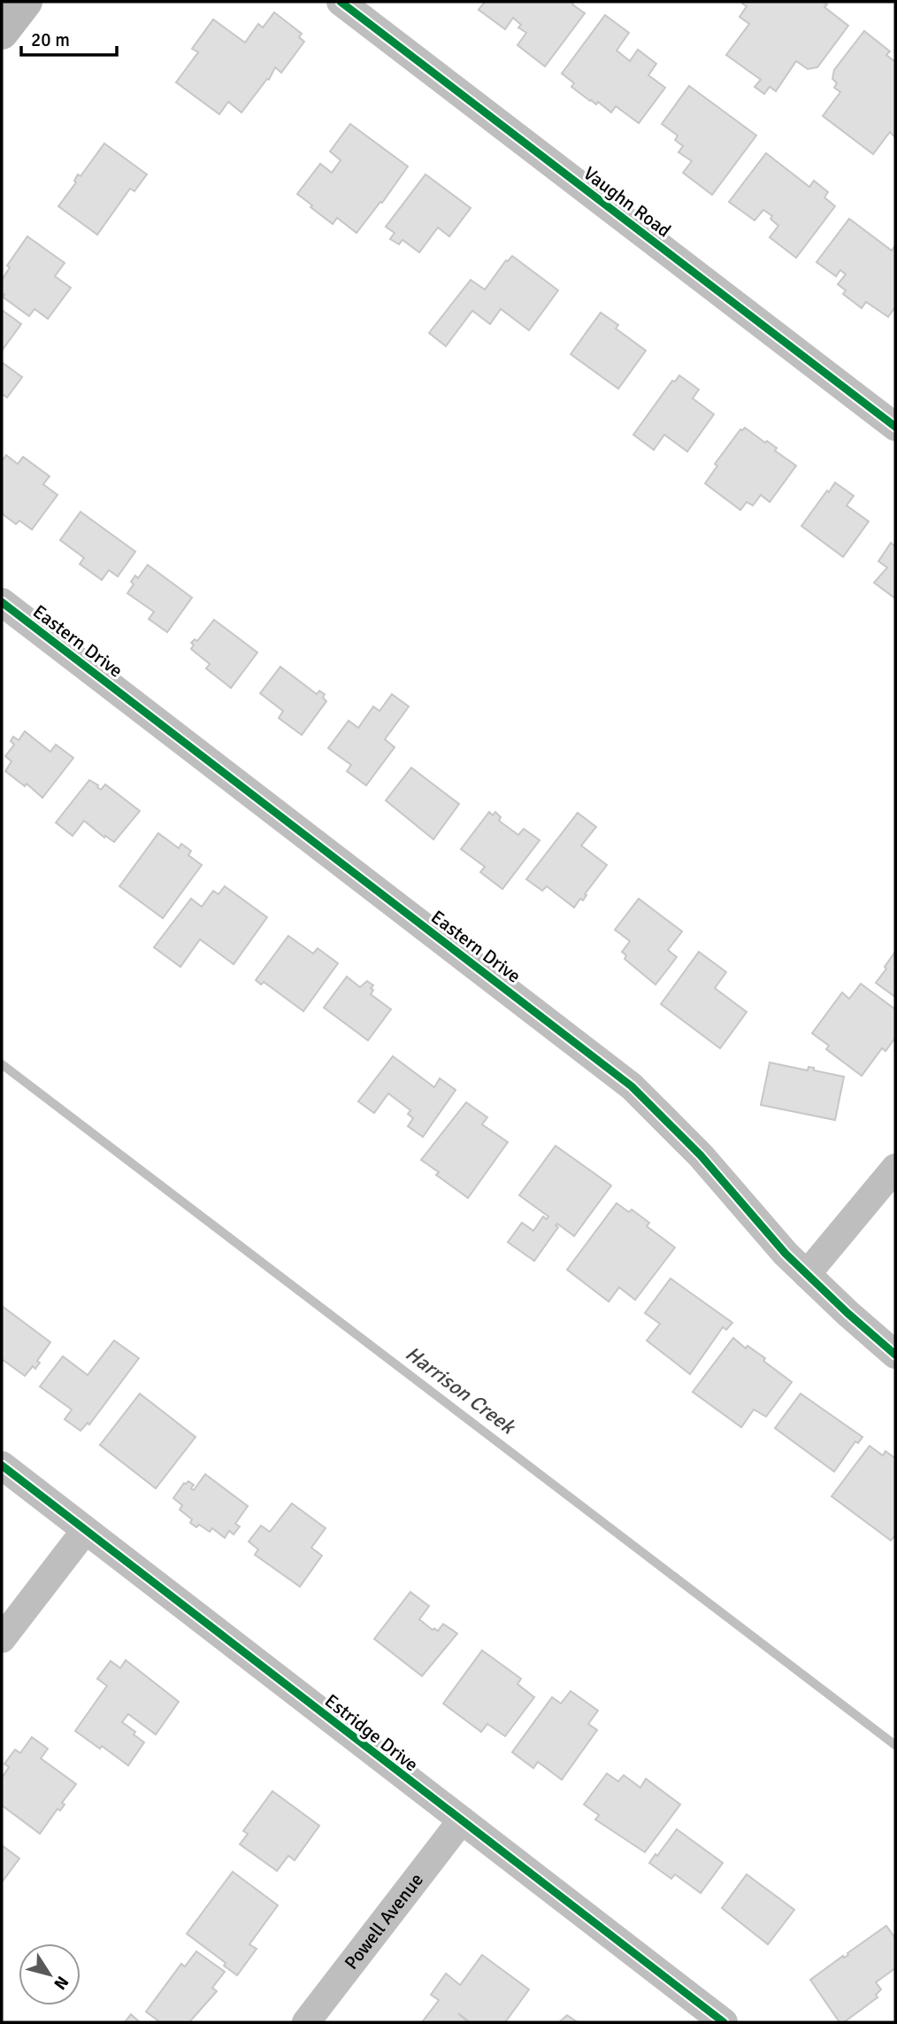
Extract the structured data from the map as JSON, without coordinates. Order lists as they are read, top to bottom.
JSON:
{
  "streets": {
    "street": [
      "Vaughn Road",
      "Eastern Drive",
      "Estridge Drive",
      "Powell Avenue"
    ]
  },
  "crossings": [
    ["Estridge Drive", "Powell Avenue"]
  ],
  "water": ["Harrison Creek"],
  "scale_bar": "20 m",
  "north": "bottom right"
}
